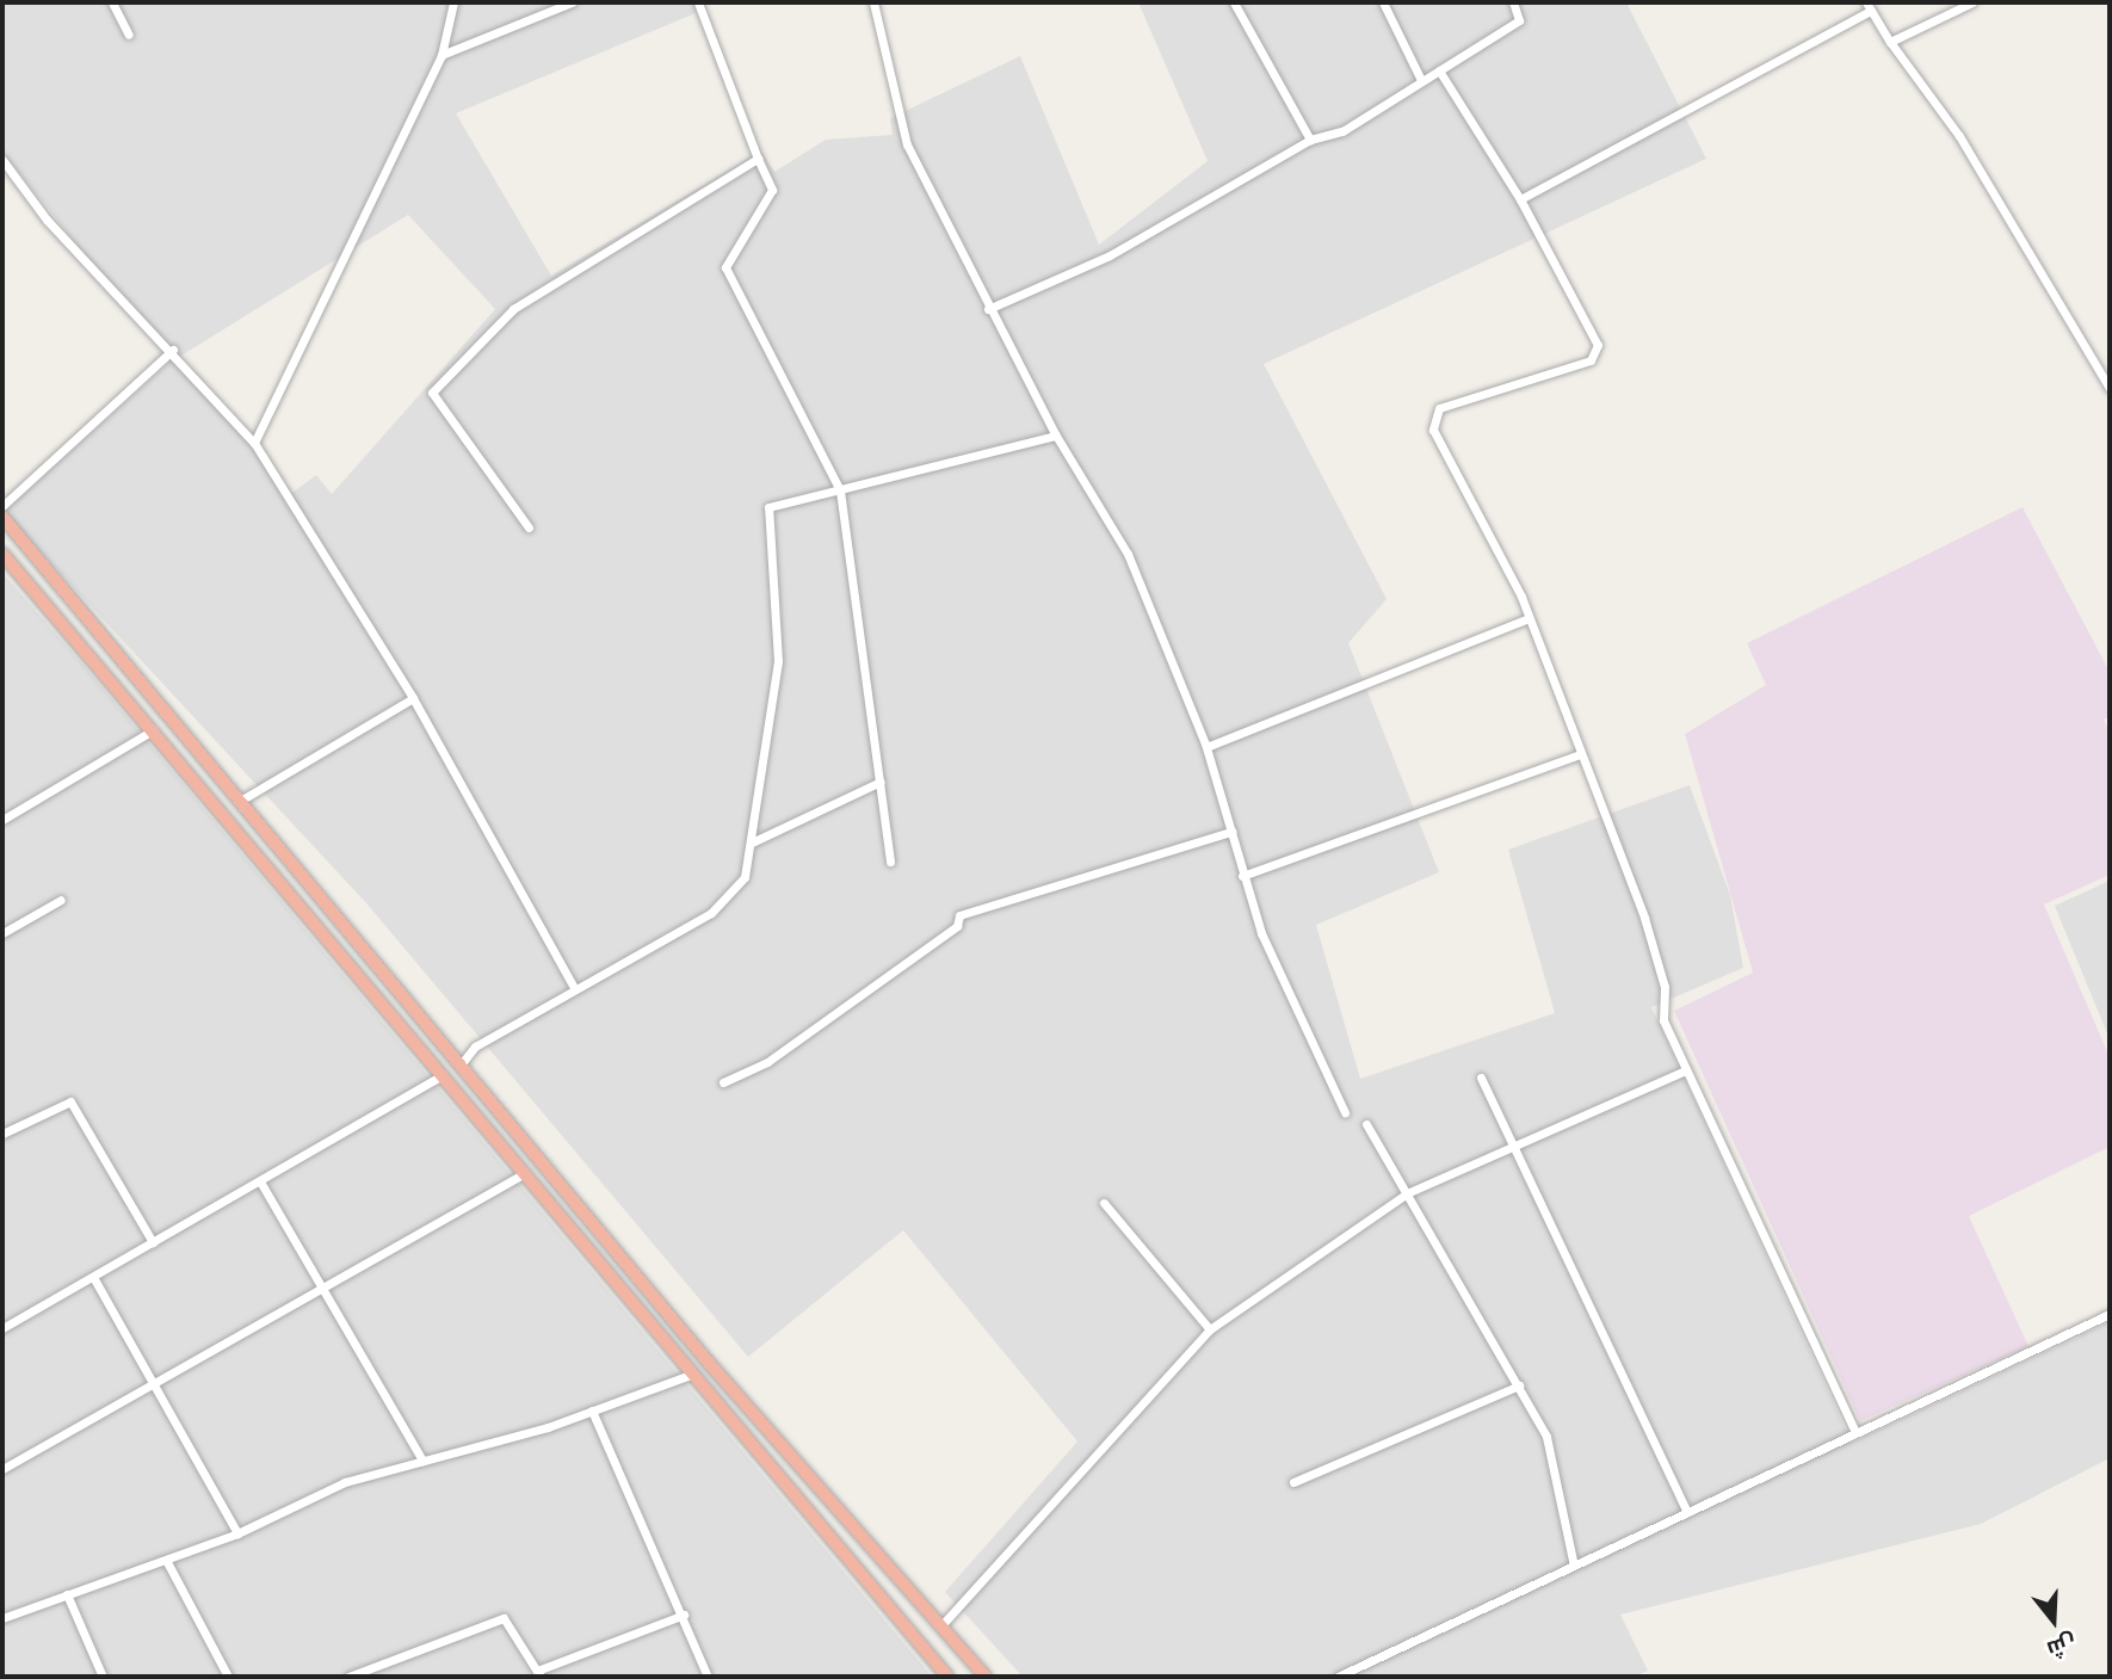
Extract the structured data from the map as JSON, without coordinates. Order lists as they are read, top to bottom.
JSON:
{
  "north": "bottom"
}
